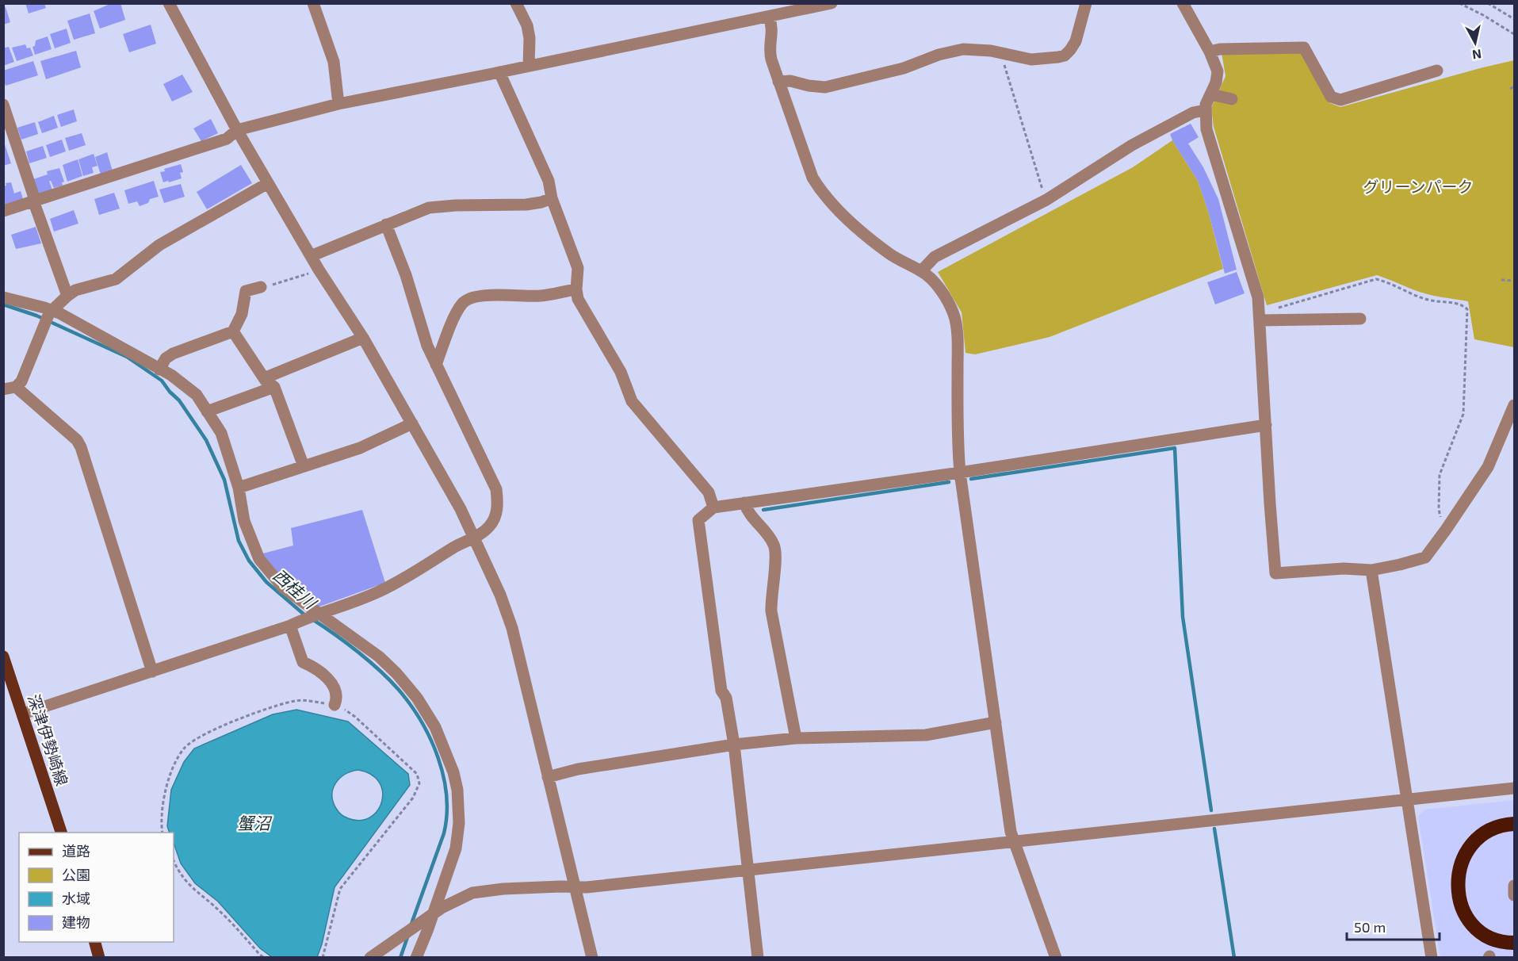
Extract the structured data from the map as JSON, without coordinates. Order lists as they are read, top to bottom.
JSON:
{
  "streets": {
    "main road": ["深津伊勢崎線"]
  },
  "water": ["西桂川", "蟹沼"],
  "parks": ["グリーンパーク"],
  "legend": [
    "道路",
    "公園",
    "水域",
    "建物"
  ],
  "scale_bar": "50 m",
  "north": "bottom"
}
